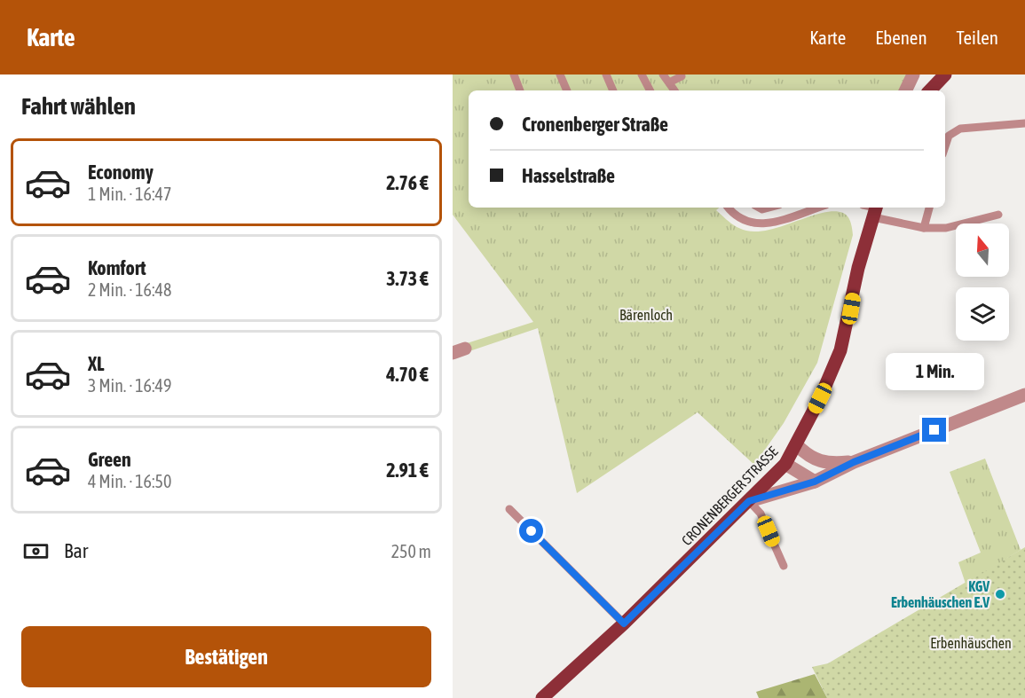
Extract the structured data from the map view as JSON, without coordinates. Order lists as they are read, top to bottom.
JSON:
{
  "streets": {
    "main road": ["CRONENBERGER STRASSE"]
  },
  "parks": ["Bärenloch", "Erbenhäuschen"],
  "places": ["KGV Erbenhäuschen E.V"],
  "north": "top",
  "page": {
    "header": "Karte",
    "nav": ["Karte", "Ebenen", "Teilen"],
    "heading": "Fahrt wählen",
    "banner": ["Cronenberger Straße", "Hasselstraße"],
    "list": [
      {
        "name": "Economy",
        "note": "1 Min. · 16:47",
        "value": "2.76 €"
      },
      {
        "name": "Komfort",
        "note": "2 Min. · 16:48",
        "value": "3.73 €"
      },
      {
        "name": "XL",
        "note": "3 Min. · 16:49",
        "value": "4.70 €"
      },
      {
        "name": "Green",
        "note": "4 Min. · 16:50",
        "value": "2.91 €"
      }
    ],
    "bubble": "1 Min.",
    "pay": ["Bar", "250 m"],
    "buttons": "Bestätigen"
  }
}
